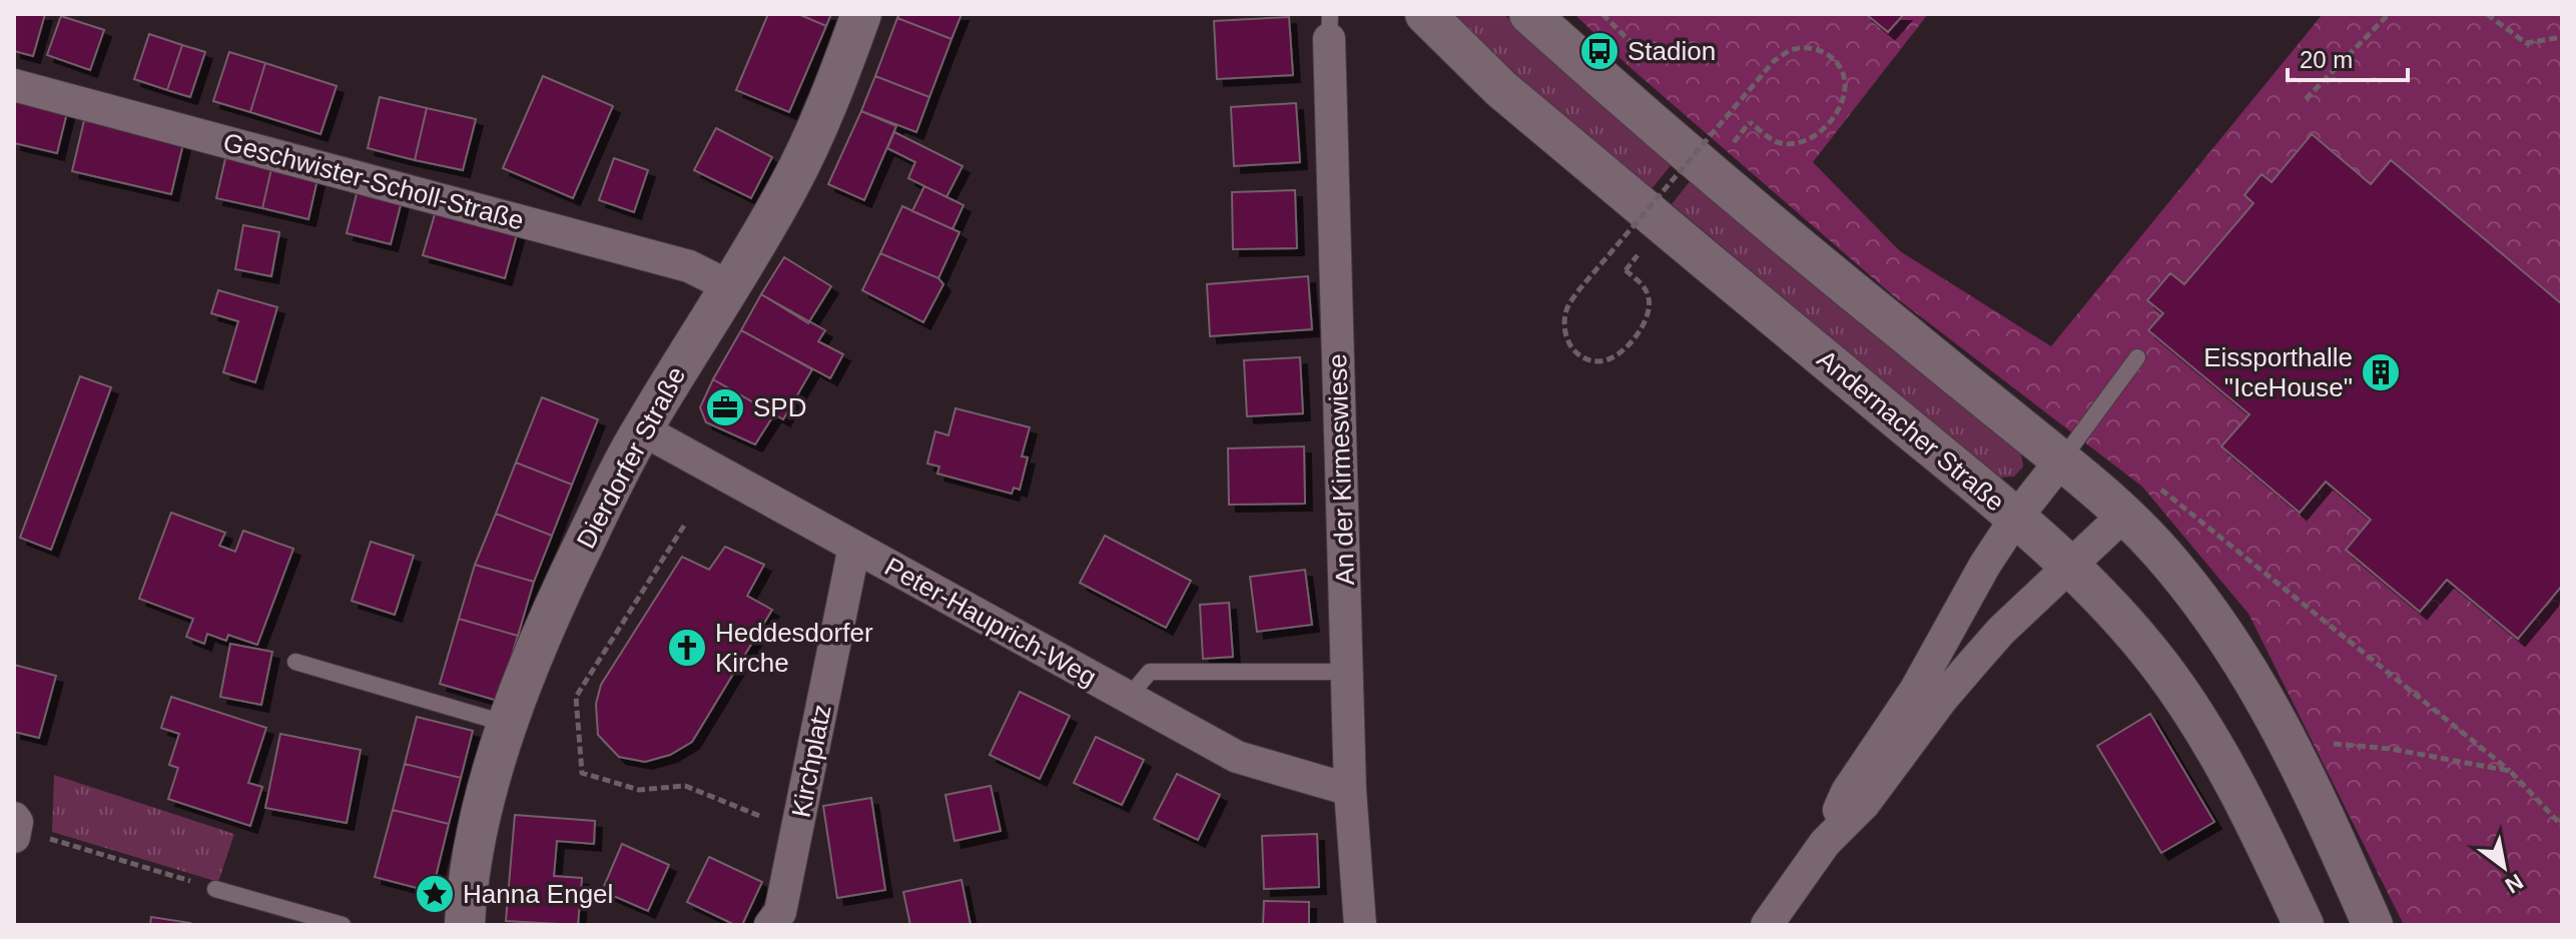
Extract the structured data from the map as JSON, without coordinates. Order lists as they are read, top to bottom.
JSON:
{
  "streets": {
    "street": [
      "Geschwister-Scholl-Straße",
      "Andernacher Straße",
      "Dierdorfer Straße",
      "An der Kirmeswiese",
      "Peter-Hauprich-Weg",
      "Kirchplatz"
    ]
  },
  "crossings": [
    ["Geschwister-Scholl-Straße", "Dierdorfer Straße"],
    ["Dierdorfer Straße", "Peter-Hauprich-Weg"],
    ["An der Kirmeswiese", "Peter-Hauprich-Weg"],
    ["Peter-Hauprich-Weg", "Kirchplatz"]
  ],
  "places": {
    "bus stop": ["Stadion"],
    "building": ["Eissporthalle \"IceHouse\""],
    "office": ["SPD"],
    "church": ["Heddesdorfer Kirche"],
    "place": ["Hanna Engel"]
  },
  "scale_bar": "20 m",
  "north": "bottom right"
}
